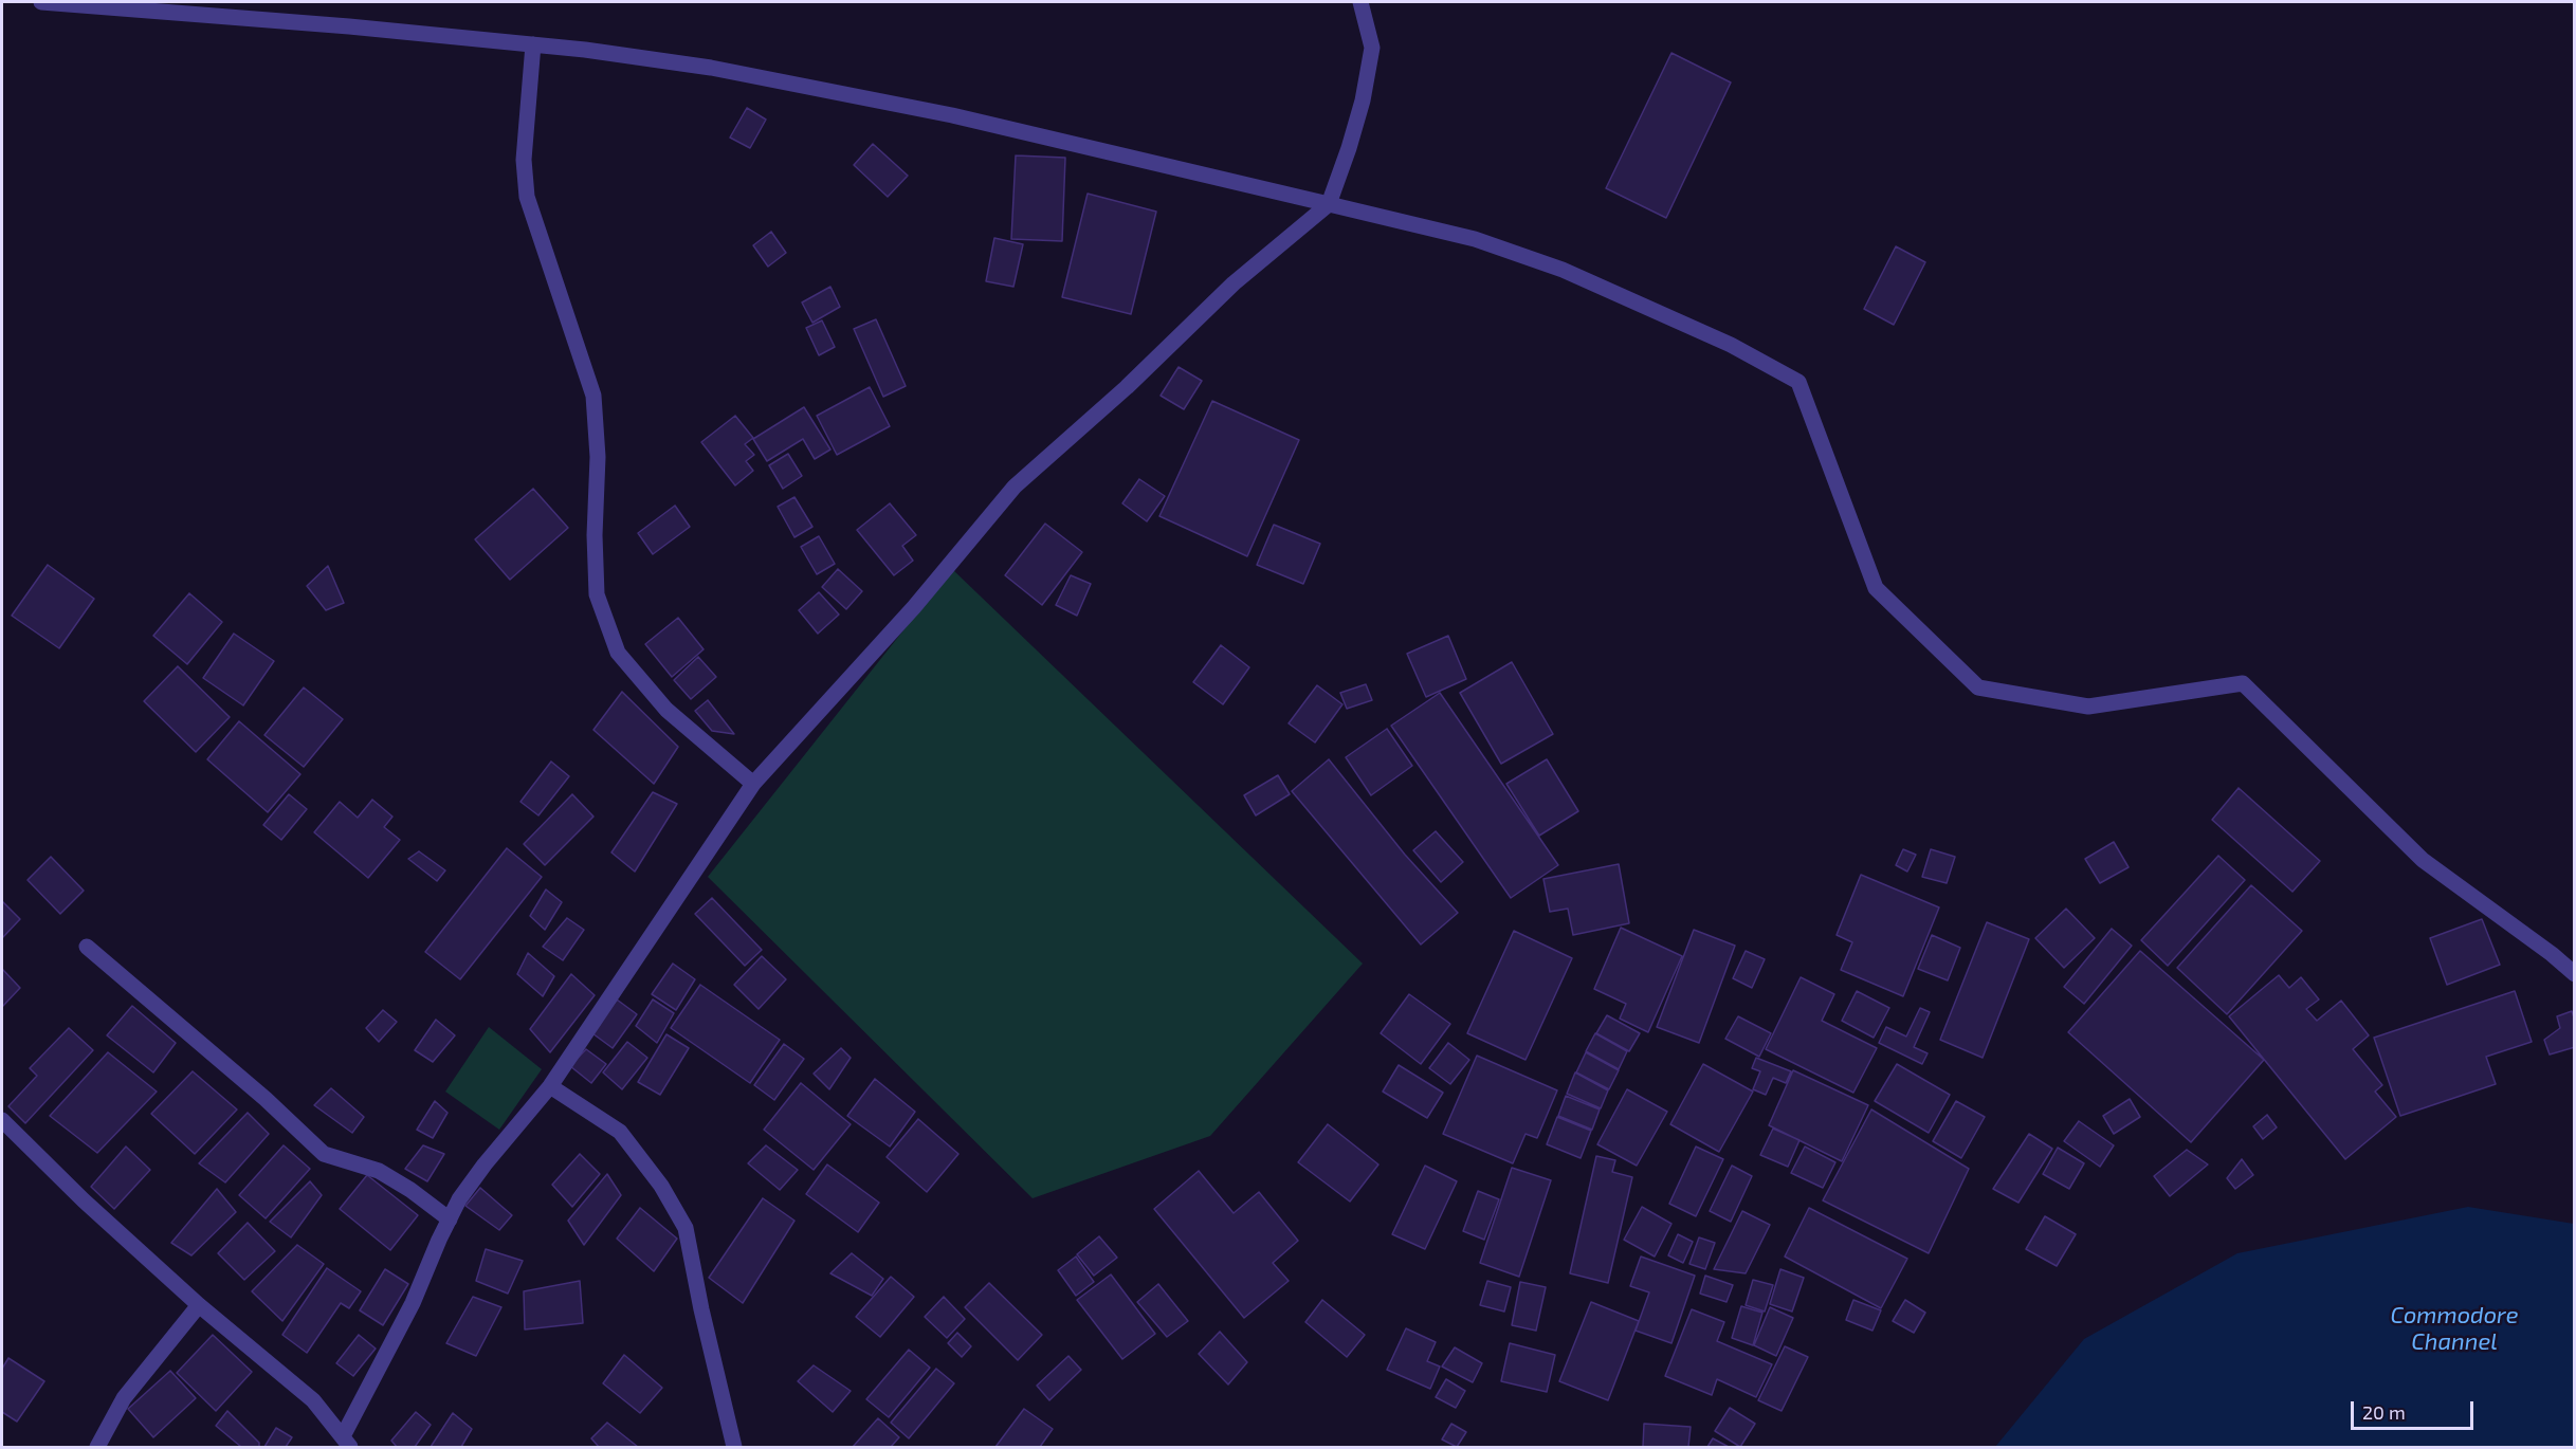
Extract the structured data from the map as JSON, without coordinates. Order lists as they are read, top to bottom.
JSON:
{
  "water": ["Commodore Channel"],
  "scale_bar": "20 m"
}
